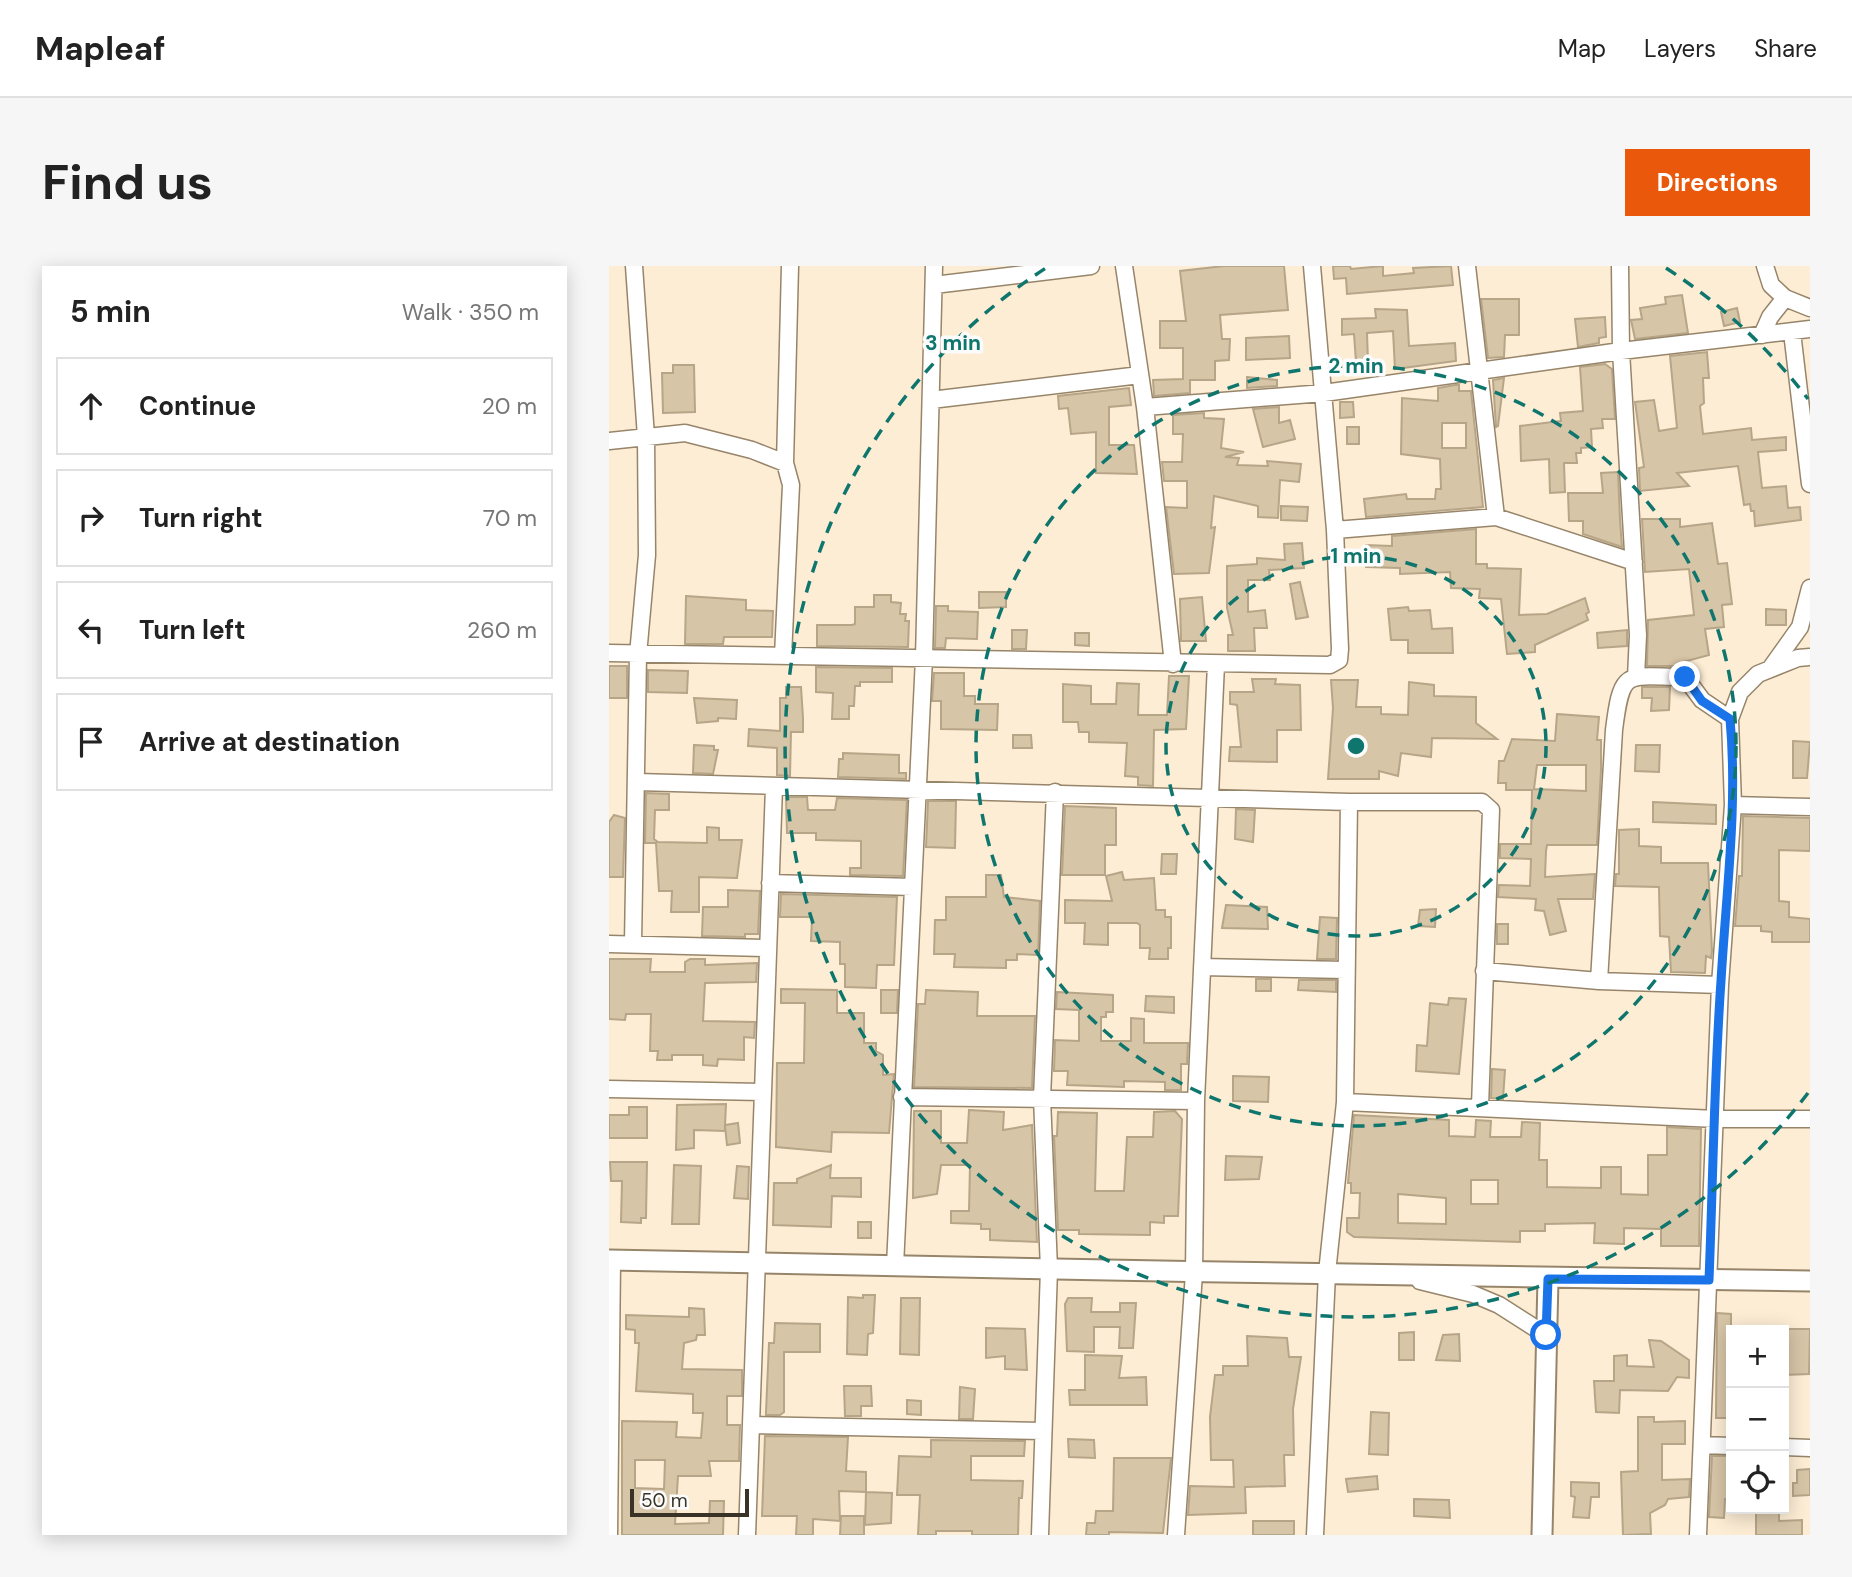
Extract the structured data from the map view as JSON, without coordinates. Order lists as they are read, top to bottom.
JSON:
{
  "scale_bar": "50 m",
  "page": {
    "header": "Mapleaf",
    "nav": ["Map", "Layers", "Share"],
    "buttons": "Directions",
    "title": "Find us",
    "heading": ["5 min", "Walk · 350 m"],
    "list": [
      ["Continue", "20 m"],
      ["Turn right", "70 m"],
      ["Turn left", "260 m"],
      "Arrive at destination"
    ],
    "map_buttons": ["+", "−"],
    "scale": "50 m"
  },
  "rings": ["3 min", "2 min", "1 min"]
}
